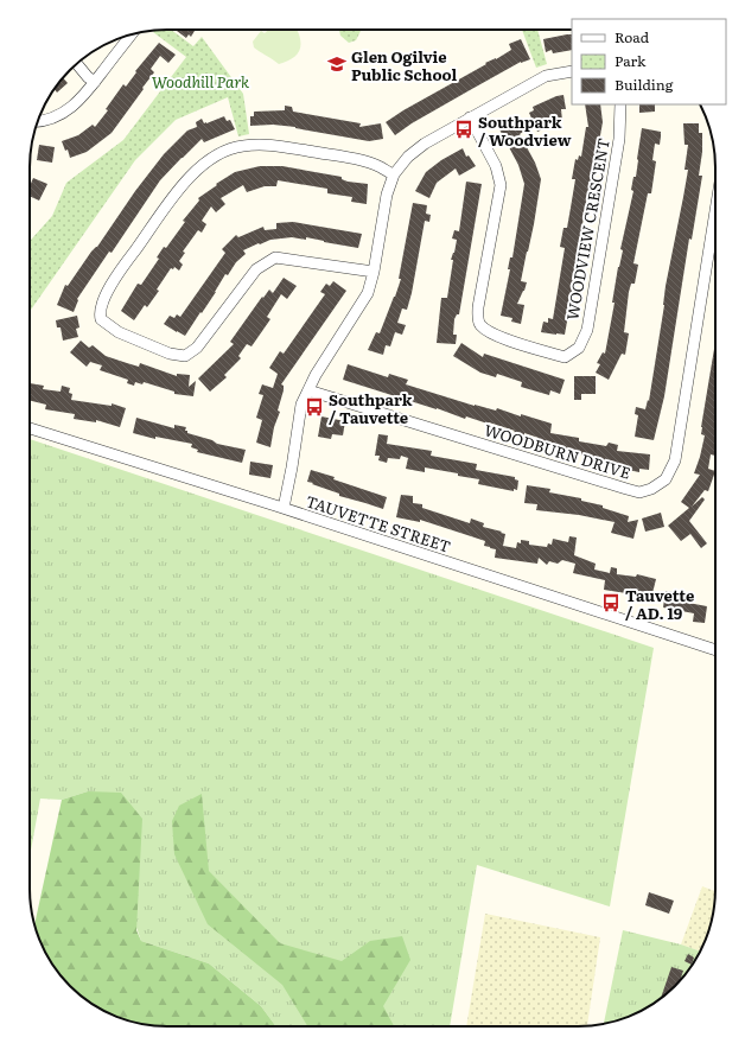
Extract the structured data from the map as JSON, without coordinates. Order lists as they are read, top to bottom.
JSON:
{
  "streets": {
    "street": ["WOODVIEW CRESCENT", "WOODBURN DRIVE", "TAUVETTE STREET"]
  },
  "parks": ["Woodhill Park"],
  "places": {
    "school or university": ["Glen Ogilvie Public School"],
    "bus stop": ["Southpark / Woodview", "Southpark / Tauvette", "Tauvette / AD. 19"]
  },
  "legend": ["Road", "Park", "Building"]
}
